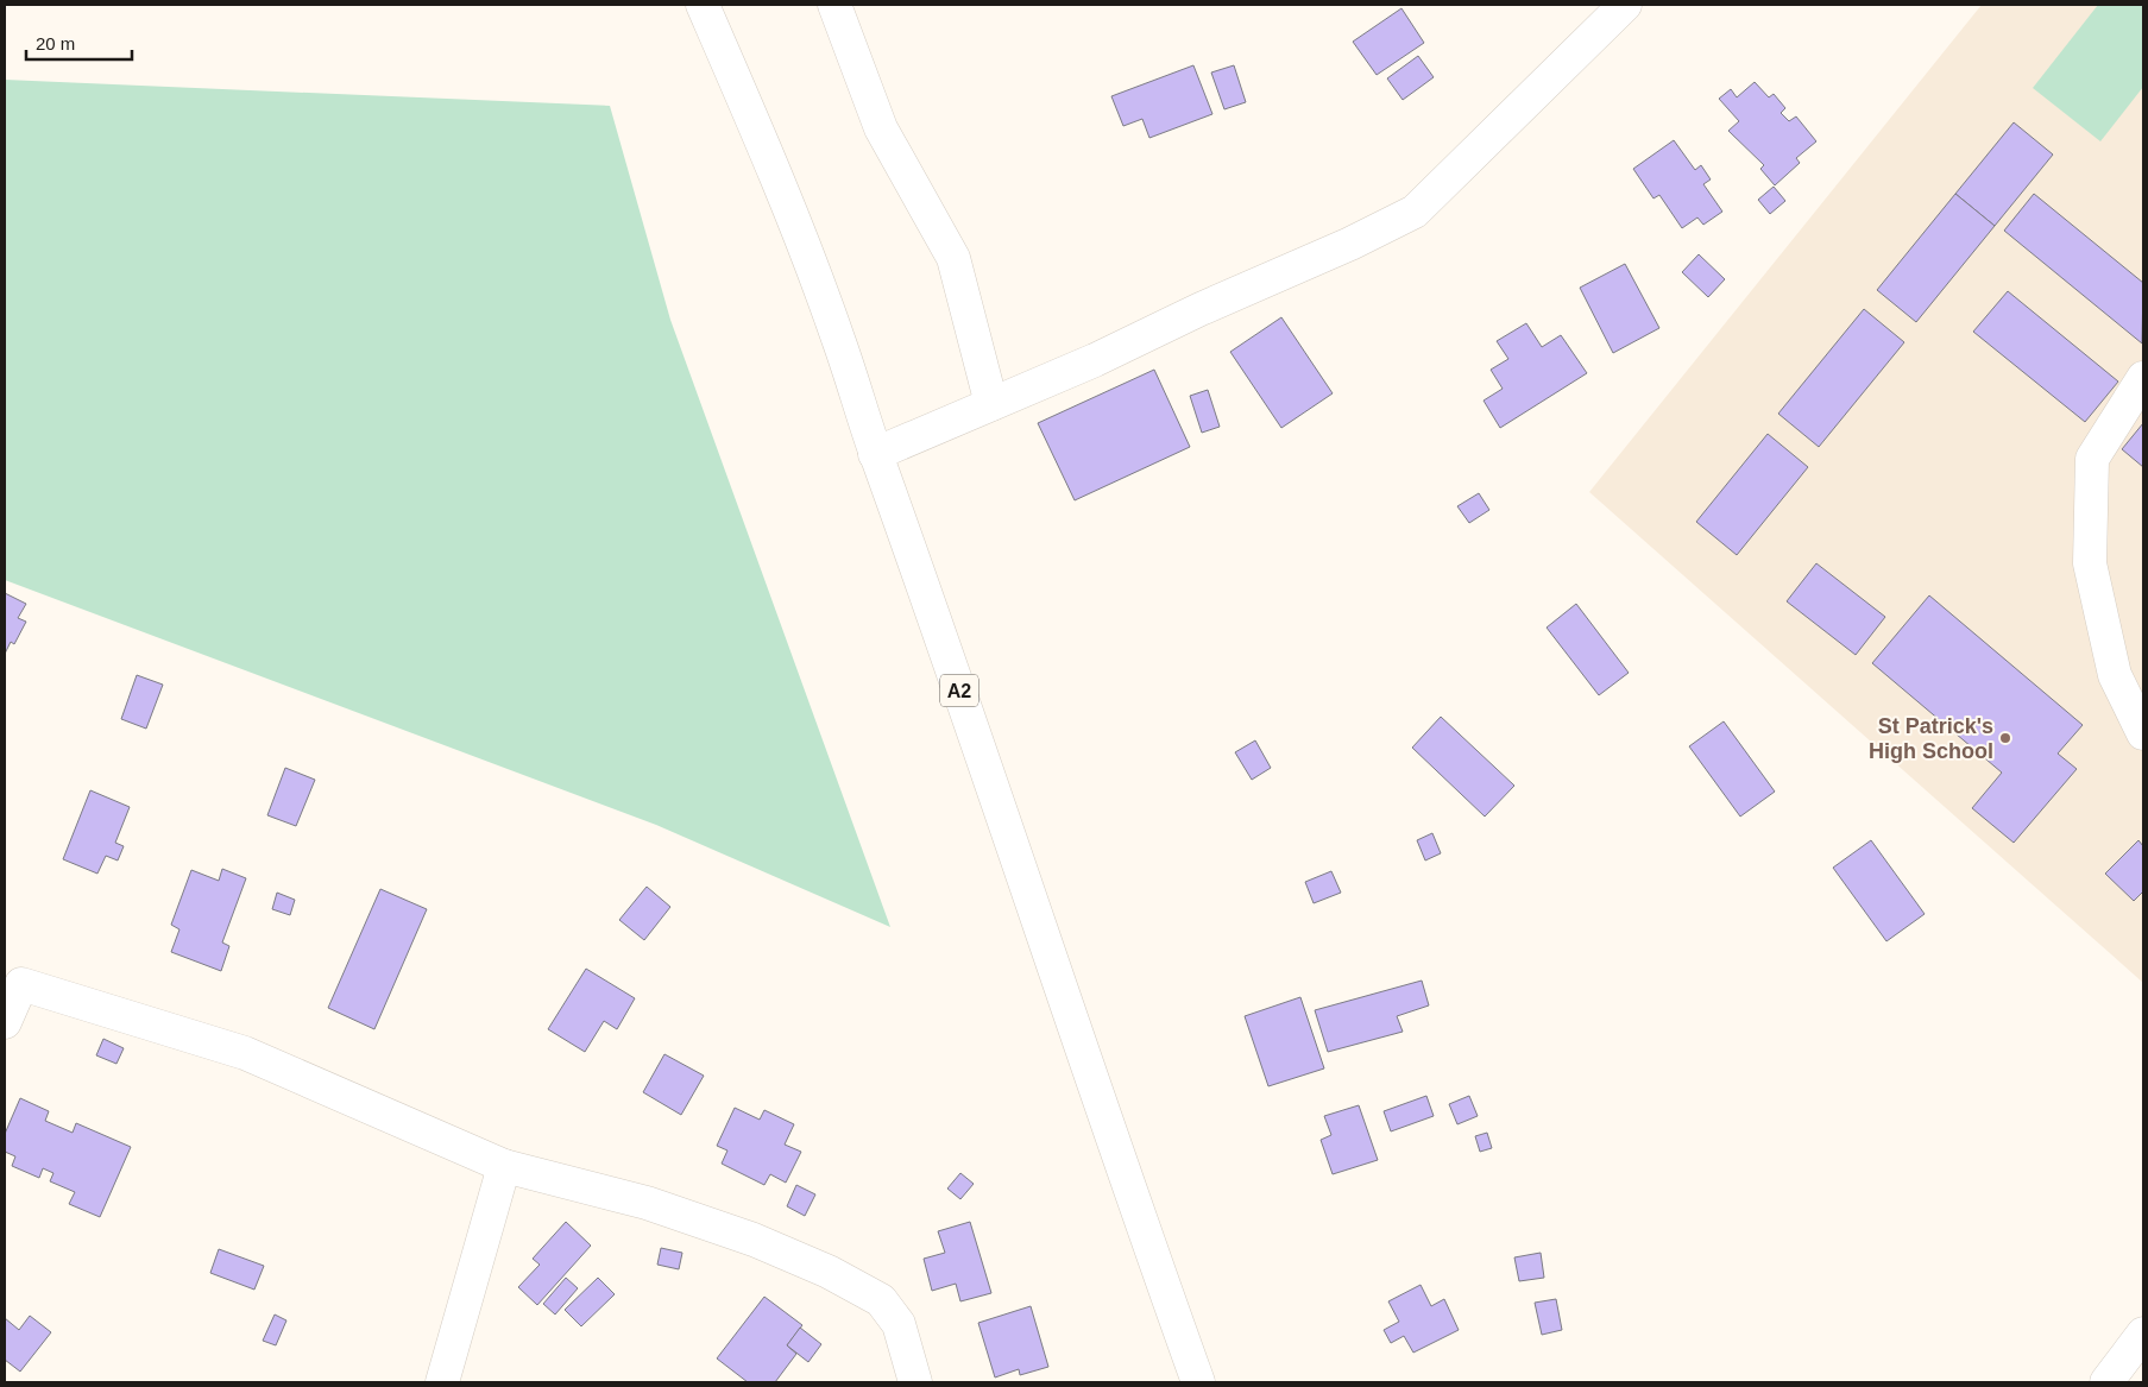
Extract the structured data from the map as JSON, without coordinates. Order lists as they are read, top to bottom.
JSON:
{
  "streets": {
    "street": ["A2"]
  },
  "places": ["St Patrick's High School"],
  "scale_bar": "20 m"
}
